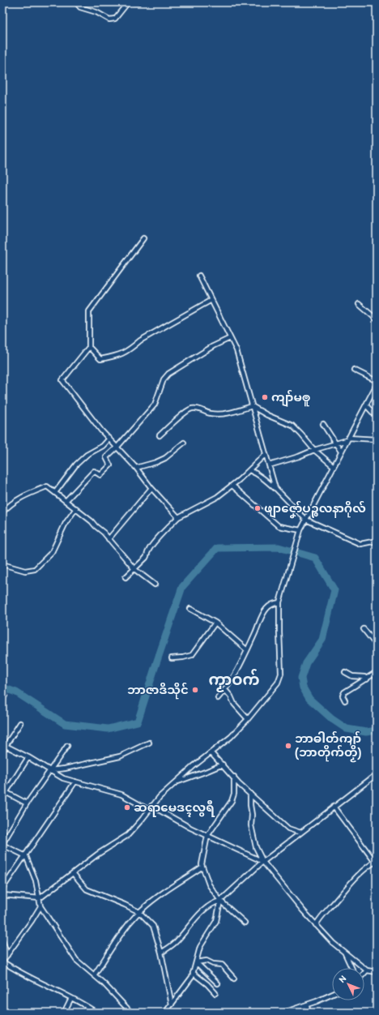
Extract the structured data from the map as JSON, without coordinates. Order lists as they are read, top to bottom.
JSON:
{
  "districts": ["ကၟာဝက်"],
  "places": [
    "ကျာ်မၜူ",
    "ဖျာဇၞော်ပဉ္စလနာဂိုလ်",
    "ဘာဇာဒိသိုင်",
    "ဘာဓါတ်ကျာ် (ဘာတိုက်တၟိ)",
    "ဆရာမေဒၚလွရီ"
  ],
  "north": "top left"
}
